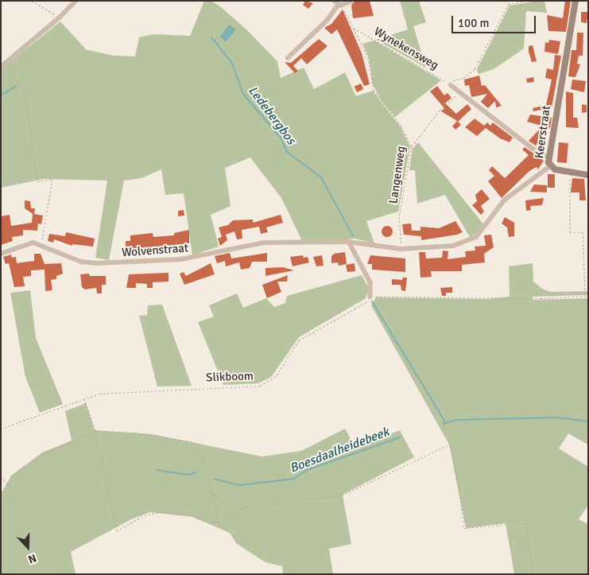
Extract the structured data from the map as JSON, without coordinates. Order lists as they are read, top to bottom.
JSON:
{
  "streets": {
    "main road": ["Keerstraat"],
    "street": ["Wolvenstraat"],
    "path": ["Wynekensweg", "Langenweg", "Slikboom"]
  },
  "crossings": [
    ["Wynekensweg", "Langenweg"],
    ["Keerstraat", "Langenweg"],
    ["Keerstraat", "Wolvenstraat"]
  ],
  "water": ["Ledebergbos", "Boesdaalheidebeek"],
  "scale_bar": "100 m",
  "north": "bottom"
}
